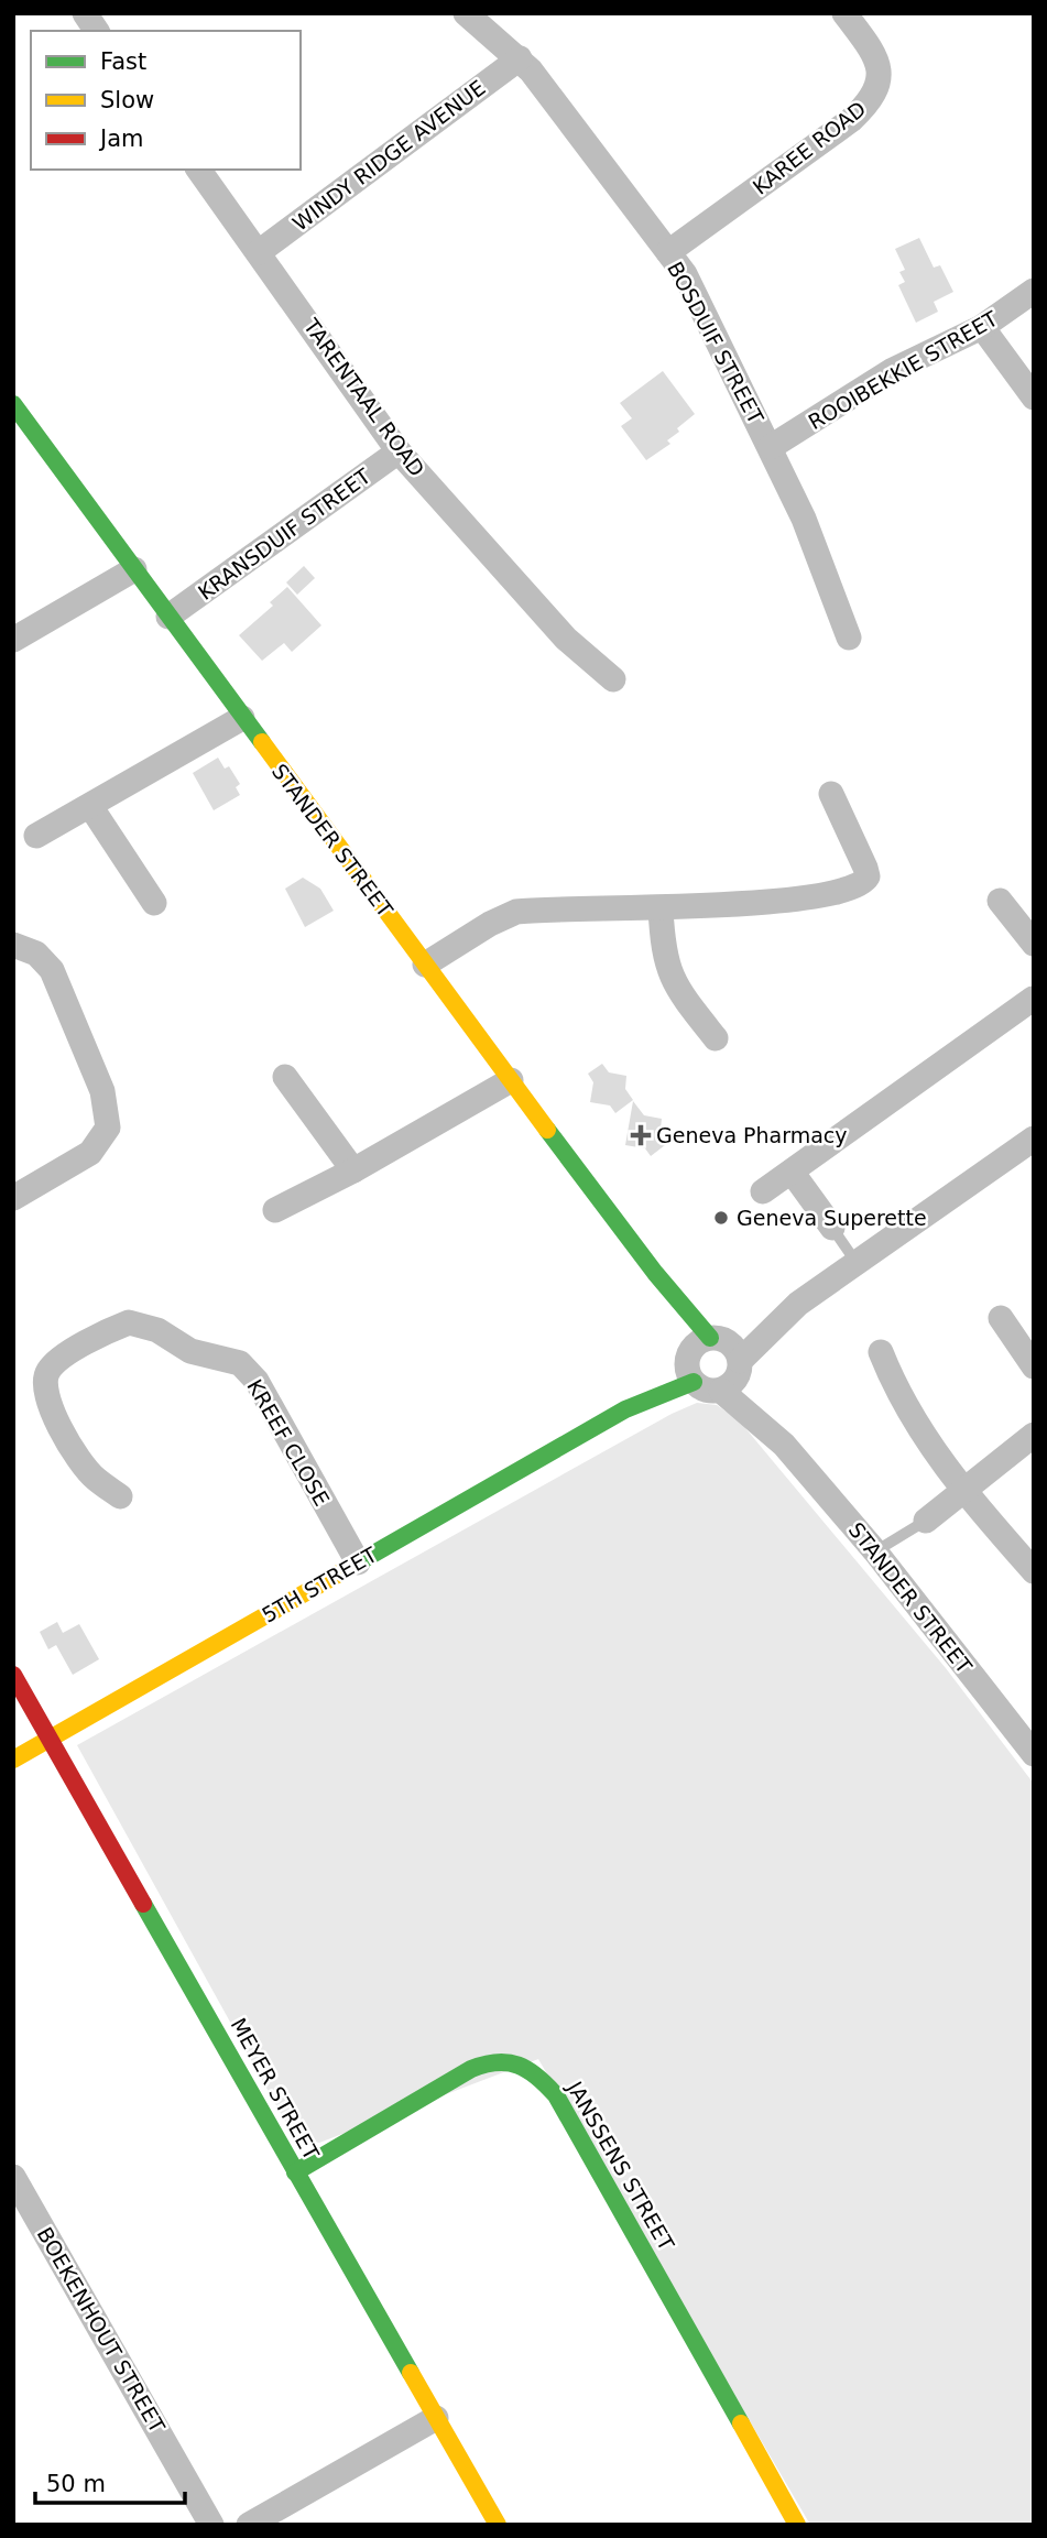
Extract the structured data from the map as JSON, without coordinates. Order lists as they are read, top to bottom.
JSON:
{
  "streets": {
    "street": [
      "KAREE ROAD",
      "WINDY RIDGE AVENUE",
      "BOSDUIF STREET",
      "ROOIBEKKIE STREET",
      "TARENTAAL ROAD",
      "KRANSDUIF STREET",
      "STANDER STREET",
      "KREEF CLOSE",
      "5TH STREET",
      "MEYER STREET",
      "JANSSENS STREET",
      "BOEKENHOUT STREET"
    ]
  },
  "crossings": [
    ["KAREE ROAD", "BOSDUIF STREET"],
    ["WINDY RIDGE AVENUE", "BOSDUIF STREET"],
    ["WINDY RIDGE AVENUE", "TARENTAAL ROAD"],
    ["BOSDUIF STREET", "ROOIBEKKIE STREET"],
    ["TARENTAAL ROAD", "KRANSDUIF STREET"],
    ["KRANSDUIF STREET", "STANDER STREET"],
    ["STANDER STREET", "5TH STREET"],
    ["KREEF CLOSE", "5TH STREET"],
    ["5TH STREET", "MEYER STREET"],
    ["MEYER STREET", "JANSSENS STREET"]
  ],
  "places": {
    "health": ["Geneva Pharmacy"],
    "other": ["Geneva Superette"]
  },
  "legend": ["Fast", "Slow", "Jam"],
  "scale_bar": "50 m"
}
